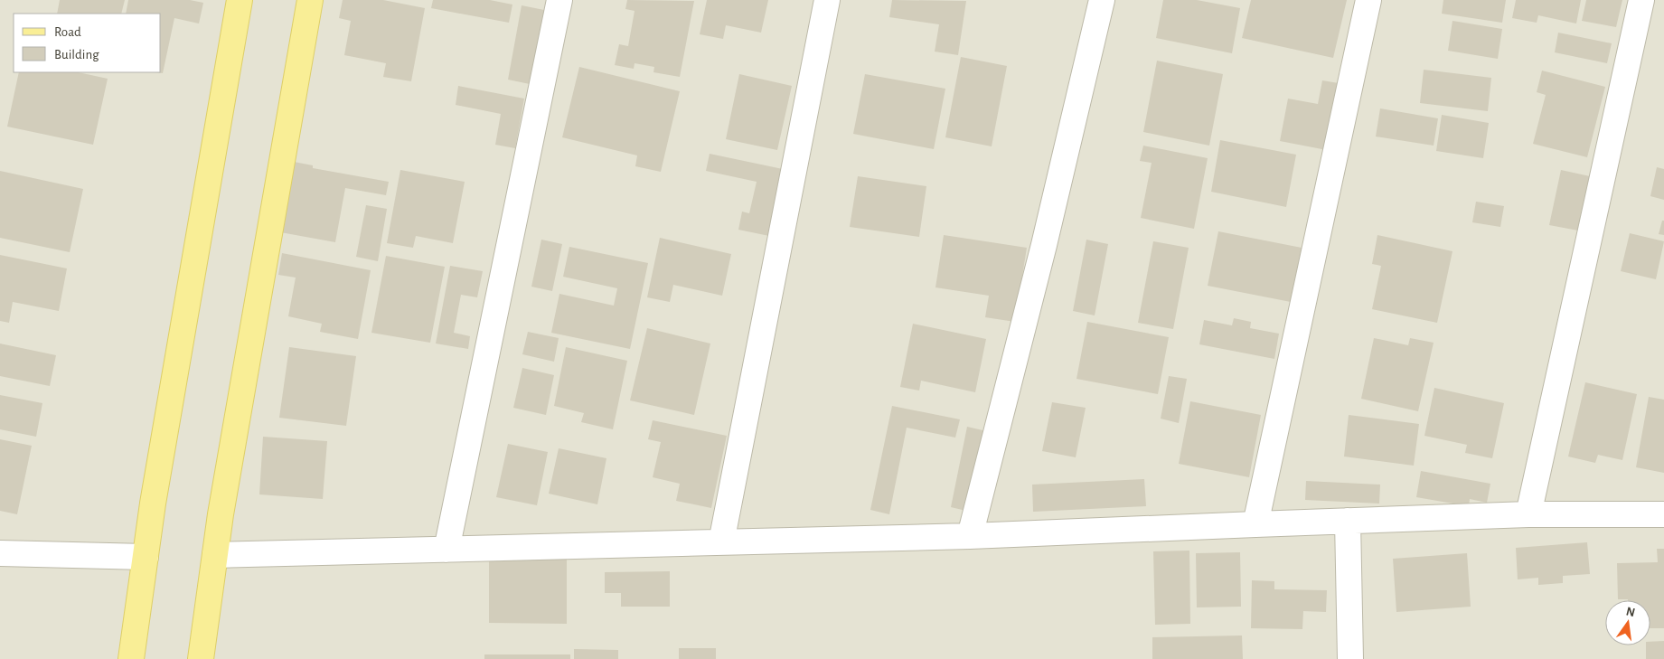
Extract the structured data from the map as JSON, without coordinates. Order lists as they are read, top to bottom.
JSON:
{
  "legend": ["Road", "Building"],
  "north": "top"
}
